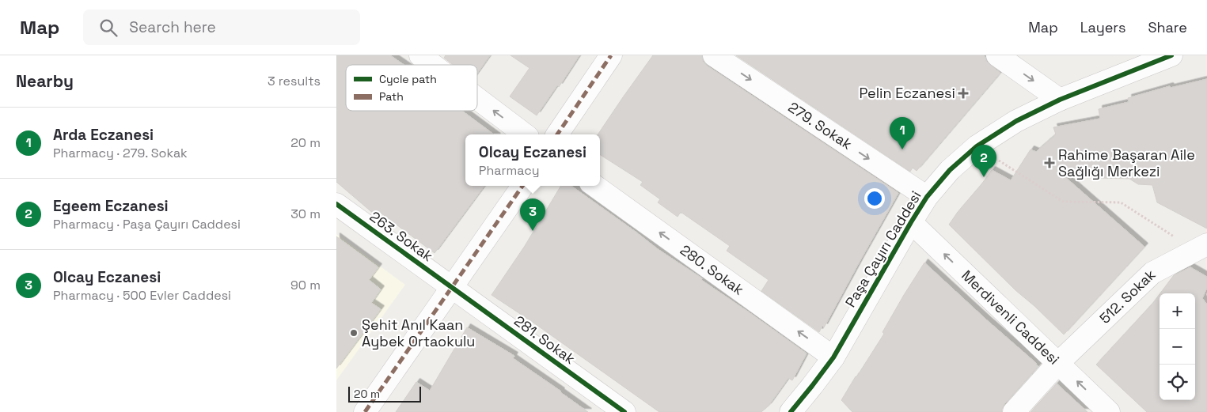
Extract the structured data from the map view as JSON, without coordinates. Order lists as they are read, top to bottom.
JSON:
{
  "streets": {
    "street": [
      "279. Sokak",
      "263. Sokak",
      "Paşa Çayırı Caddesi",
      "280. Sokak",
      "512. Sokak",
      "Merdivenli Caddesi",
      "281. Sokak"
    ]
  },
  "crossings": [
    ["279. Sokak", "Paşa Çayırı Caddesi"],
    ["263. Sokak", "281. Sokak"],
    ["Paşa Çayırı Caddesi", "280. Sokak"],
    ["Paşa Çayırı Caddesi", "Merdivenli Caddesi"],
    ["512. Sokak", "Merdivenli Caddesi"]
  ],
  "one_way": ["279. Sokak", "280. Sokak", "Merdivenli Caddesi"],
  "places": {
    "health": ["Pelin Eczanesi", "Rahime Başaran Aile Sağlığı Merkezi"],
    "other": ["Şehit Anıl Kaan Aybek Ortaokulu"]
  },
  "legend": ["Cycle path", "Path"],
  "scale_bar": "20 m",
  "page": {
    "header": "Map",
    "search": "Search here",
    "nav": ["Map", "Layers", "Share"],
    "heading": ["Nearby", "3 results"],
    "list": [
      {
        "mark": "1",
        "name": "Arda Eczanesi",
        "note": "Pharmacy · 279. Sokak",
        "value": "20 m"
      },
      {
        "mark": "2",
        "name": "Egeem Eczanesi",
        "note": "Pharmacy · Paşa Çayırı Caddesi",
        "value": "30 m"
      },
      {
        "mark": "3",
        "name": "Olcay Eczanesi",
        "note": "Pharmacy · 500 Evler Caddesi",
        "value": "90 m"
      }
    ],
    "pins": ["1", "2", "3"],
    "popup": ["Olcay Eczanesi", "Pharmacy"],
    "map_buttons": ["+", "−"],
    "scale": "20 m"
  }
}
